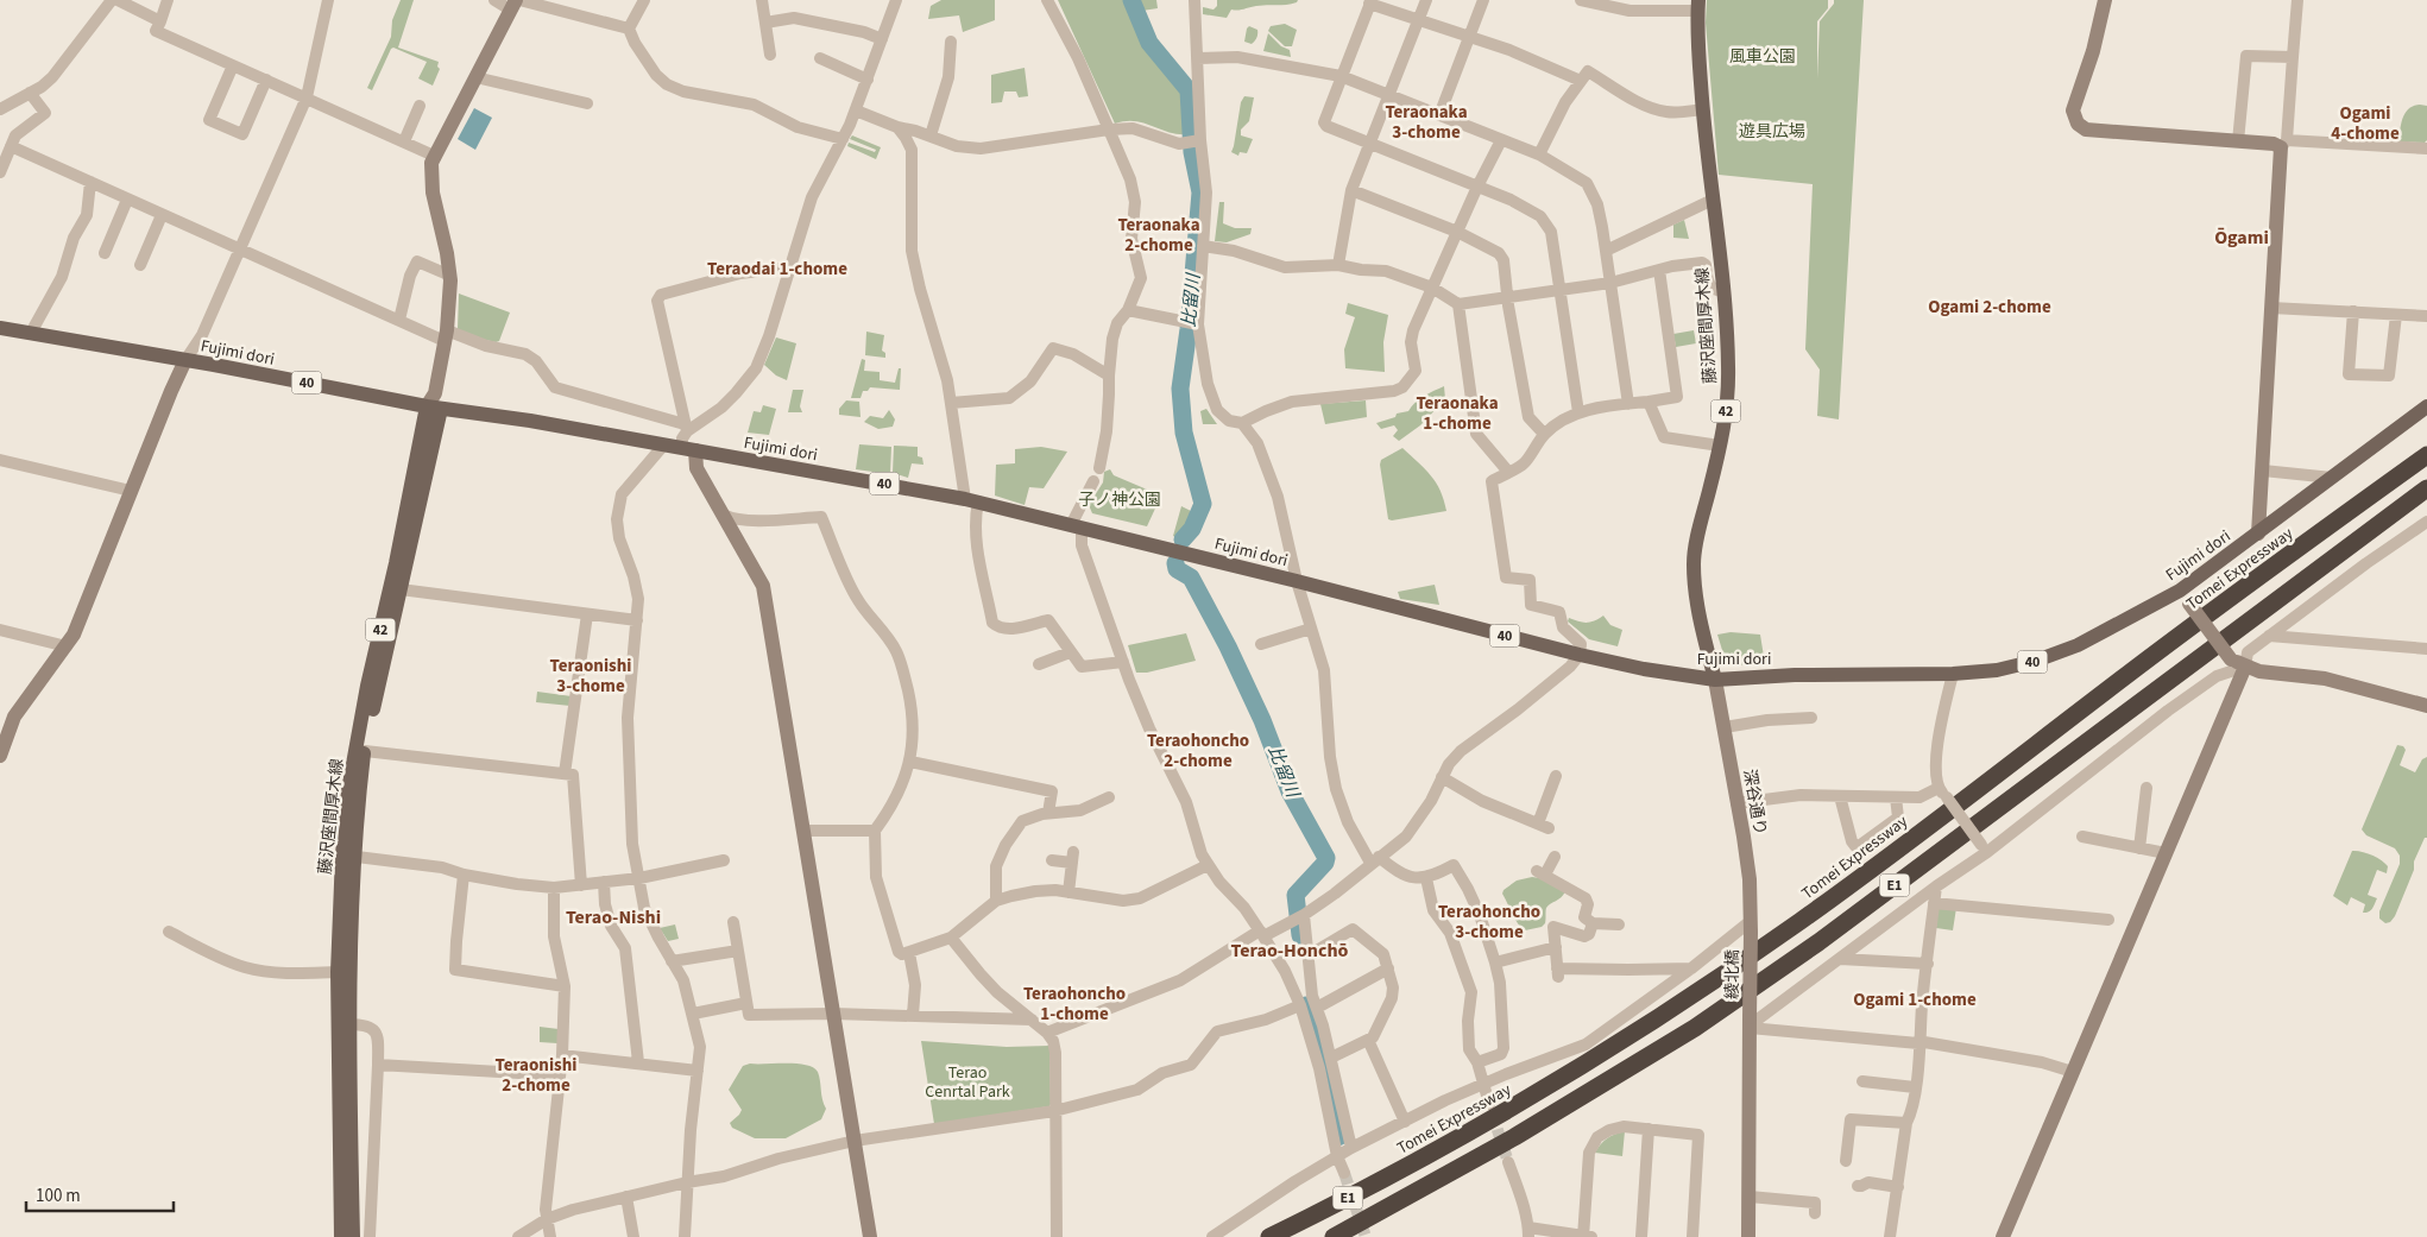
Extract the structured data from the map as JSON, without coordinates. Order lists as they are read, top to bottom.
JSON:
{
  "streets": {
    "highway": ["Tomei Expressway", "E1"],
    "main road": [
      "藤沢座間厚木線",
      "Fujimi dori",
      "40",
      "42"
    ],
    "street": ["深谷通り", "綾北橋"]
  },
  "crossings": [
    ["藤沢座間厚木線", "Fujimi dori"],
    ["藤沢座間厚木線", "深谷通り"],
    ["Fujimi dori", "深谷通り"],
    ["深谷通り", "綾北橋"]
  ],
  "districts": [
    "Teraonaka 3-chome",
    "Ogami 4-chome",
    "Teraonaka 2-chome",
    "Ōgami",
    "Teraodai 1-chome",
    "Ogami 2-chome",
    "Teraonaka 1-chome",
    "Teraonishi 3-chome",
    "Teraohoncho 2-chome",
    "Teraohoncho 3-chome",
    "Terao-Nishi",
    "Terao-Honchō",
    "Teraohoncho 1-chome",
    "Ogami 1-chome",
    "Teraonishi 2-chome"
  ],
  "water": ["比留川"],
  "parks": [
    "風車公園",
    "遊具広場",
    "子ノ神公園",
    "Terao Cenrtal Park"
  ],
  "scale_bar": "100 m"
}
